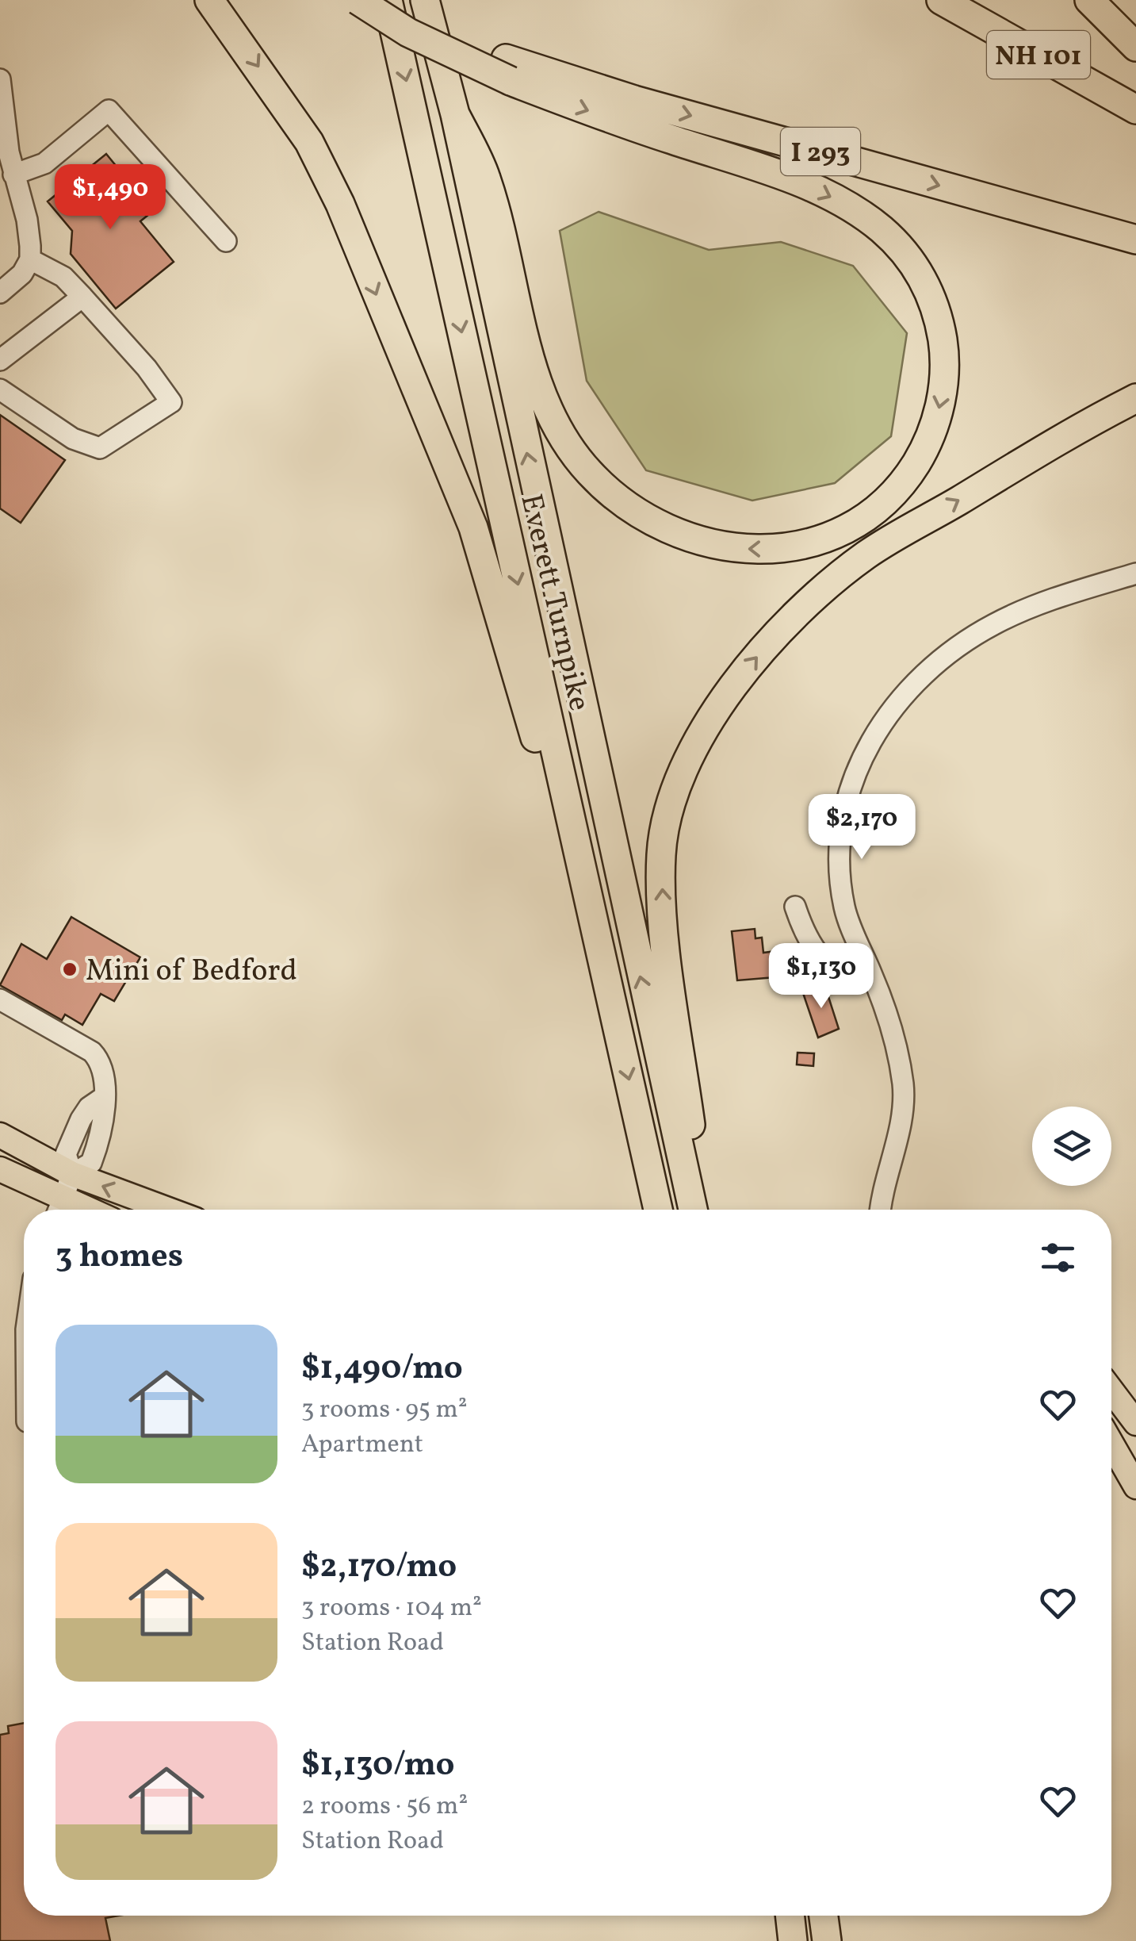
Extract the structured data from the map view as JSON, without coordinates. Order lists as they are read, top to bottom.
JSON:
{
  "streets": {
    "highway": ["NH 101", "I 293", "Everett Turnpike"]
  },
  "places": ["Mini of Bedford"],
  "page": {
    "price": ["$1,490", "$2,170", "$1,130"],
    "heading": "3 homes",
    "list": [
      {
        "name": "$1,490/mo",
        "note": "3 rooms · 95 m² · Apartment"
      },
      {
        "name": "$2,170/mo",
        "note": "3 rooms · 104 m² · Station Road"
      },
      {
        "name": "$1,130/mo",
        "note": "2 rooms · 56 m² · Station Road"
      }
    ]
  }
}
